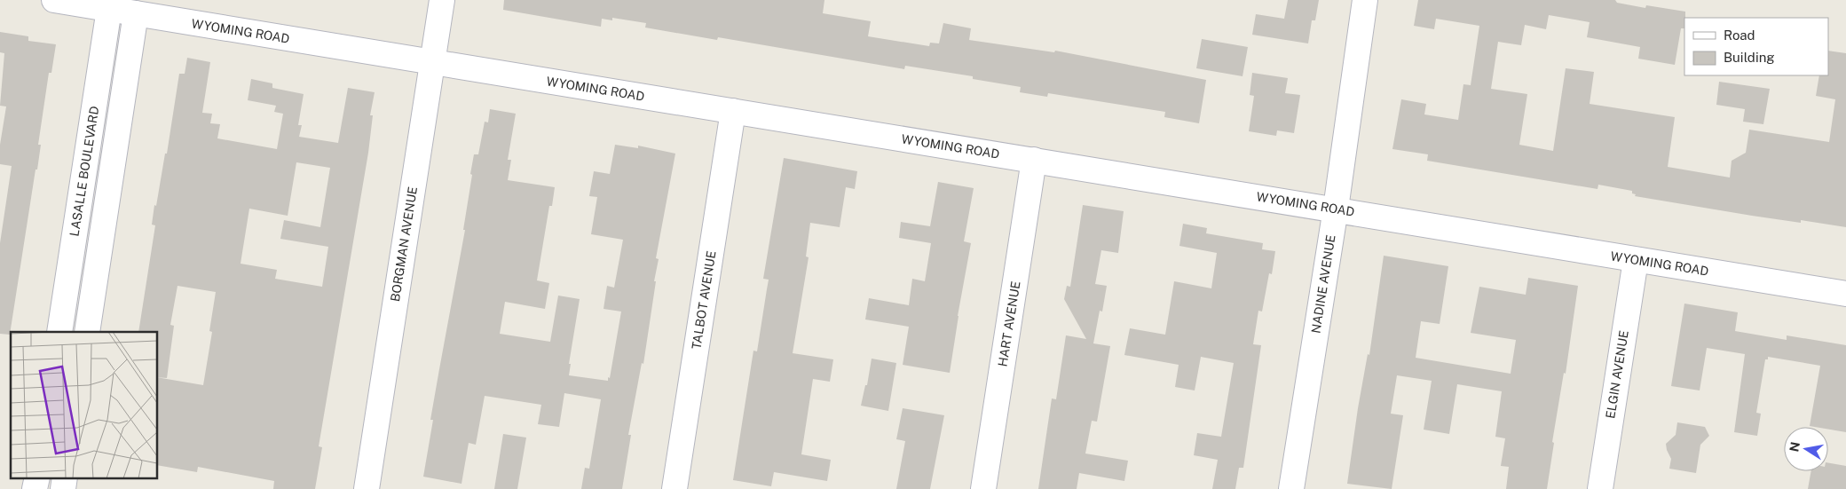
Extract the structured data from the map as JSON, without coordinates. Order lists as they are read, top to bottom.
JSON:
{
  "streets": {
    "street": [
      "WYOMING ROAD",
      "LASALLE BOULEVARD",
      "BORGMAN AVENUE",
      "NADINE AVENUE",
      "TALBOT AVENUE",
      "HART AVENUE",
      "ELGIN AVENUE"
    ]
  },
  "crossings": [
    ["WYOMING ROAD", "LASALLE BOULEVARD"],
    ["WYOMING ROAD", "BORGMAN AVENUE"],
    ["WYOMING ROAD", "NADINE AVENUE"],
    ["WYOMING ROAD", "TALBOT AVENUE"],
    ["WYOMING ROAD", "HART AVENUE"],
    ["WYOMING ROAD", "ELGIN AVENUE"]
  ],
  "legend": ["Road", "Building"],
  "north": "left"
}
